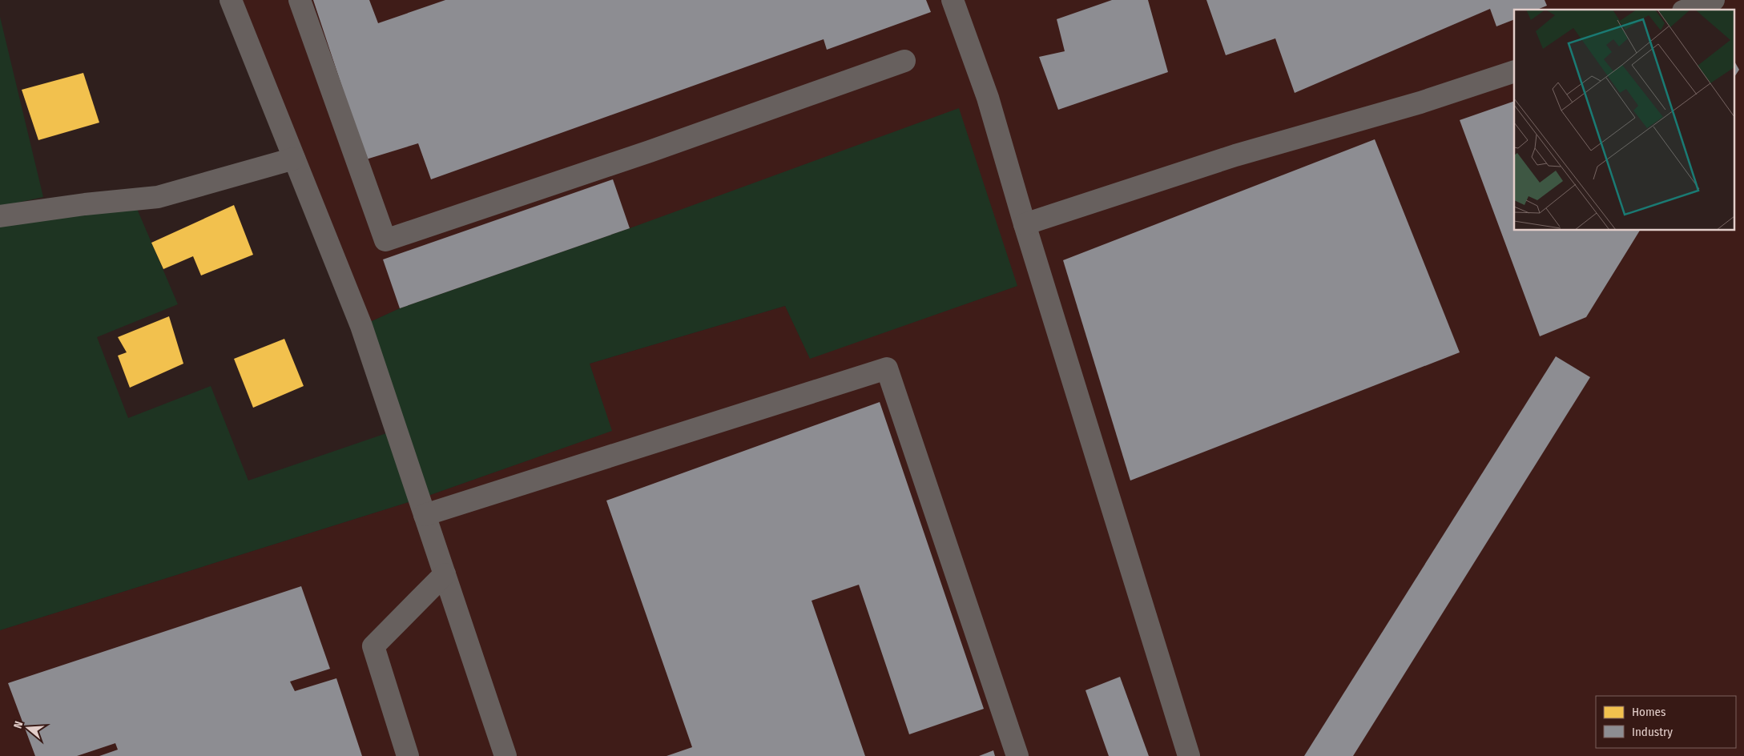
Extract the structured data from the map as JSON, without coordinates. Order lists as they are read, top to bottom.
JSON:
{
  "legend": ["Homes", "Industry"],
  "north": "left"
}
